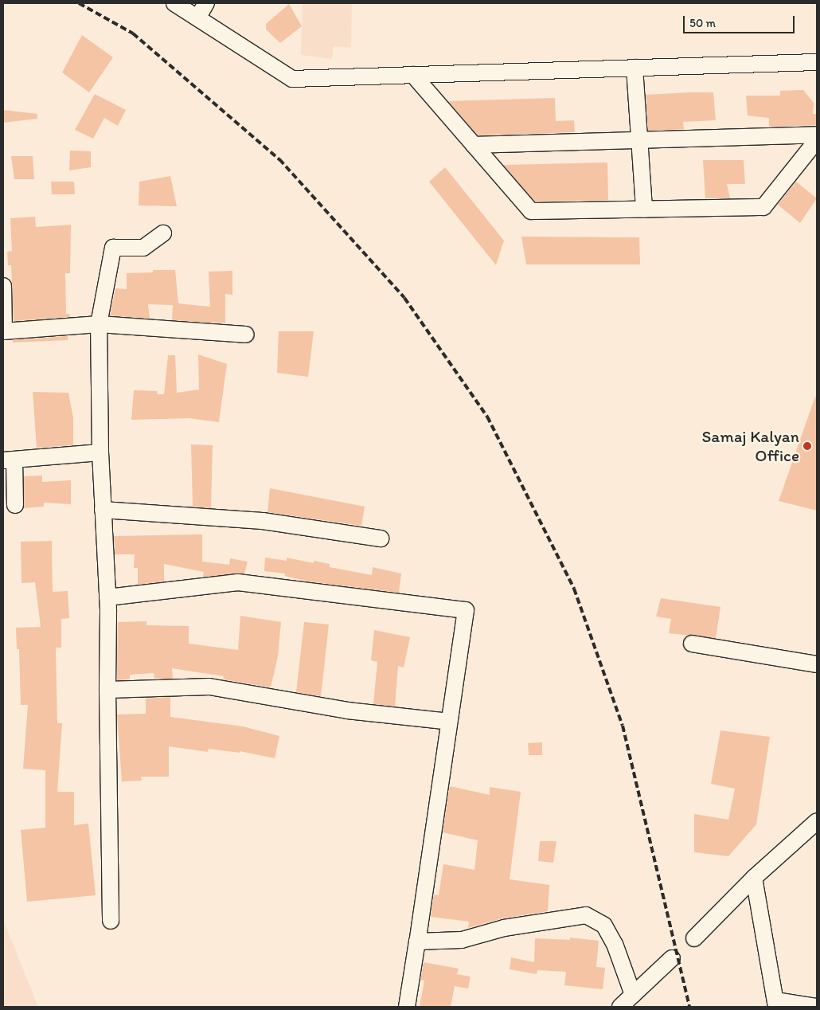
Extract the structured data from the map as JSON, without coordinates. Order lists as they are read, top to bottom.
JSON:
{
  "places": ["Samaj Kalyan Office"],
  "scale_bar": "50 m"
}
